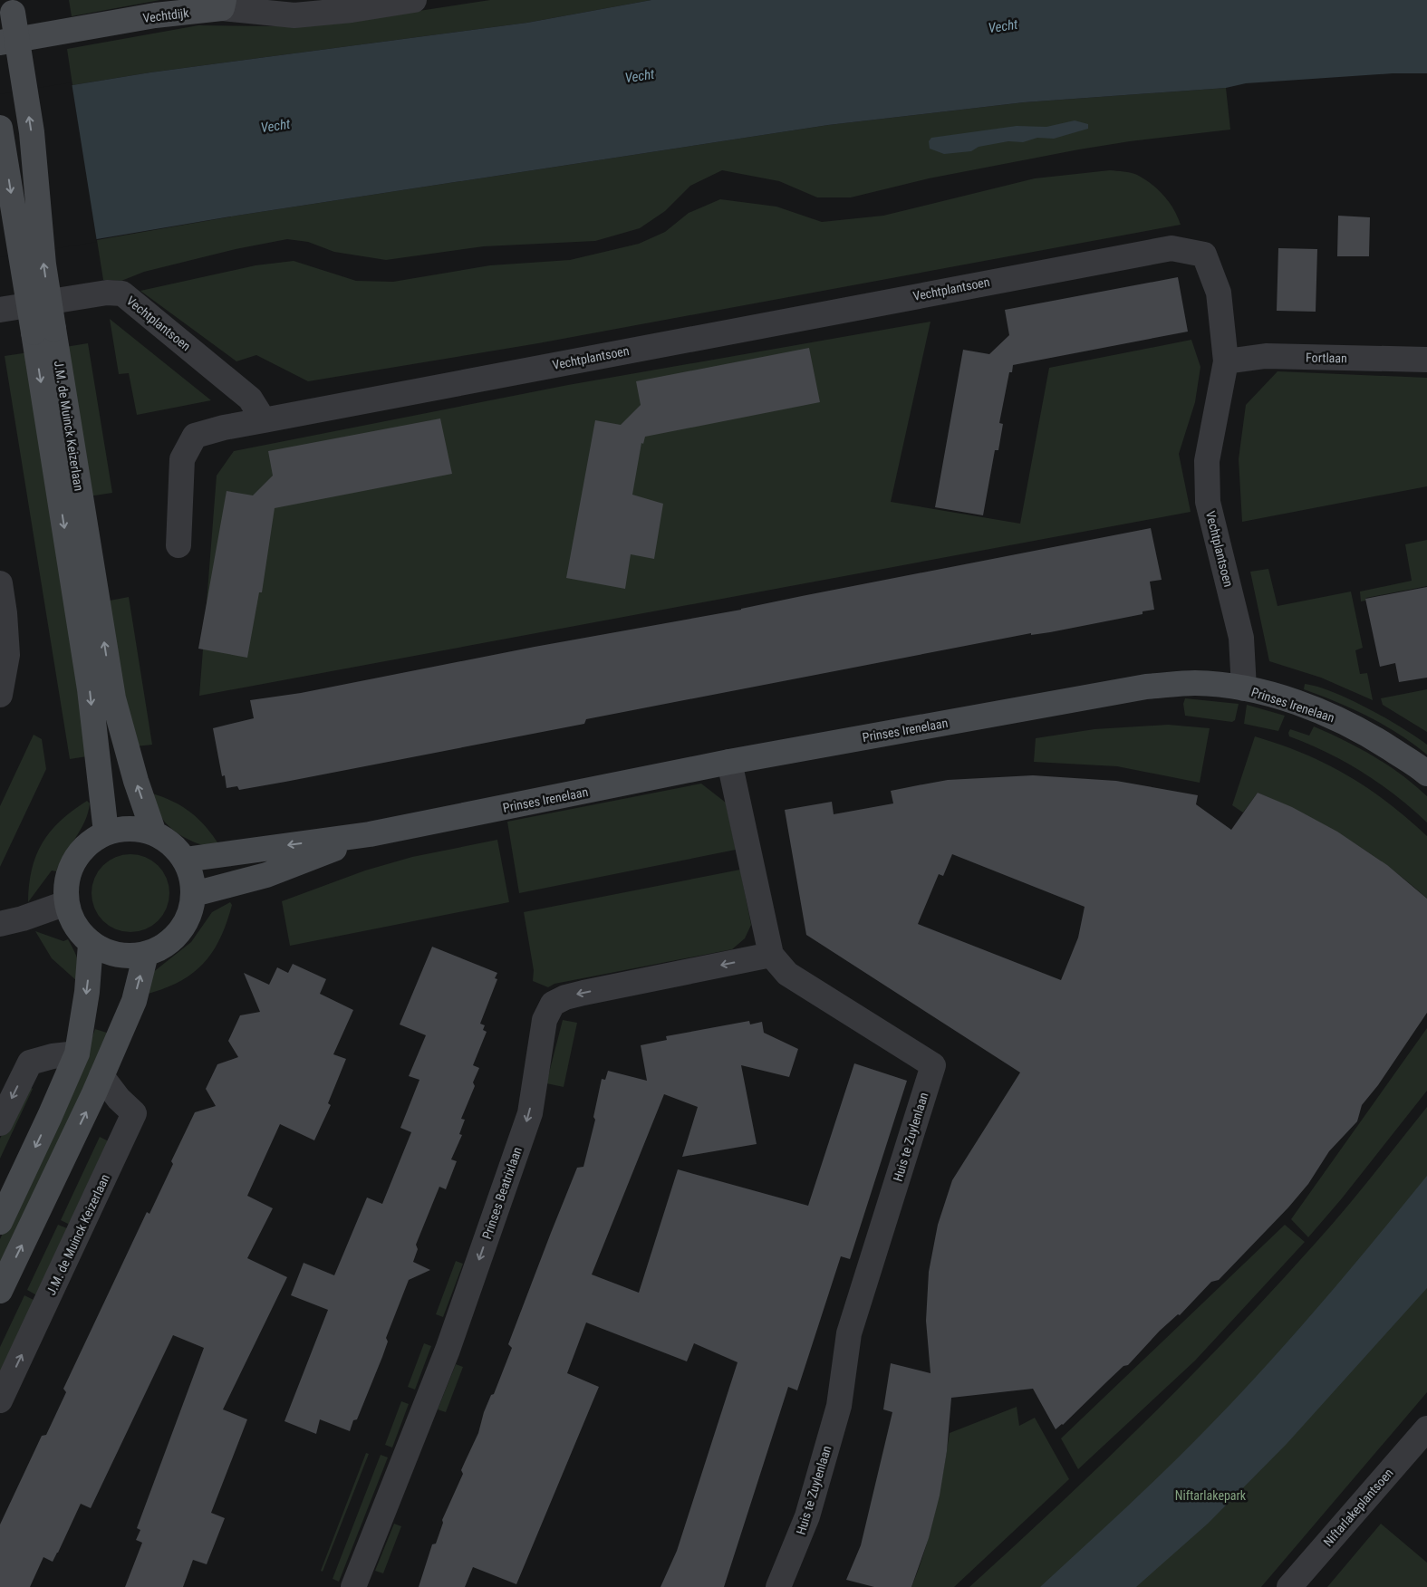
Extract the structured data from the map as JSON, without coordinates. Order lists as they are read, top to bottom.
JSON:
{
  "streets": {
    "main road": ["Vechtdijk", "J.M. de Muinck Keizerlaan", "Prinses Irenelaan"],
    "street": [
      "Vechtplantsoen",
      "Fortlaan",
      "Huis te Zuylenlaan",
      "Prinses Beatrixlaan",
      "Niftarlakeplantsoen"
    ]
  },
  "crossings": [
    ["Vechtplantsoen", "Fortlaan"],
    ["Vechtplantsoen", "Prinses Irenelaan"],
    ["J.M. de Muinck Keizerlaan", "Prinses Irenelaan"],
    ["Prinses Irenelaan", "Huis te Zuylenlaan"],
    ["Huis te Zuylenlaan", "Prinses Beatrixlaan"]
  ],
  "one_way": ["Prinses Beatrixlaan"],
  "water": ["Vecht"],
  "parks": ["Niftarlakepark"]
}
